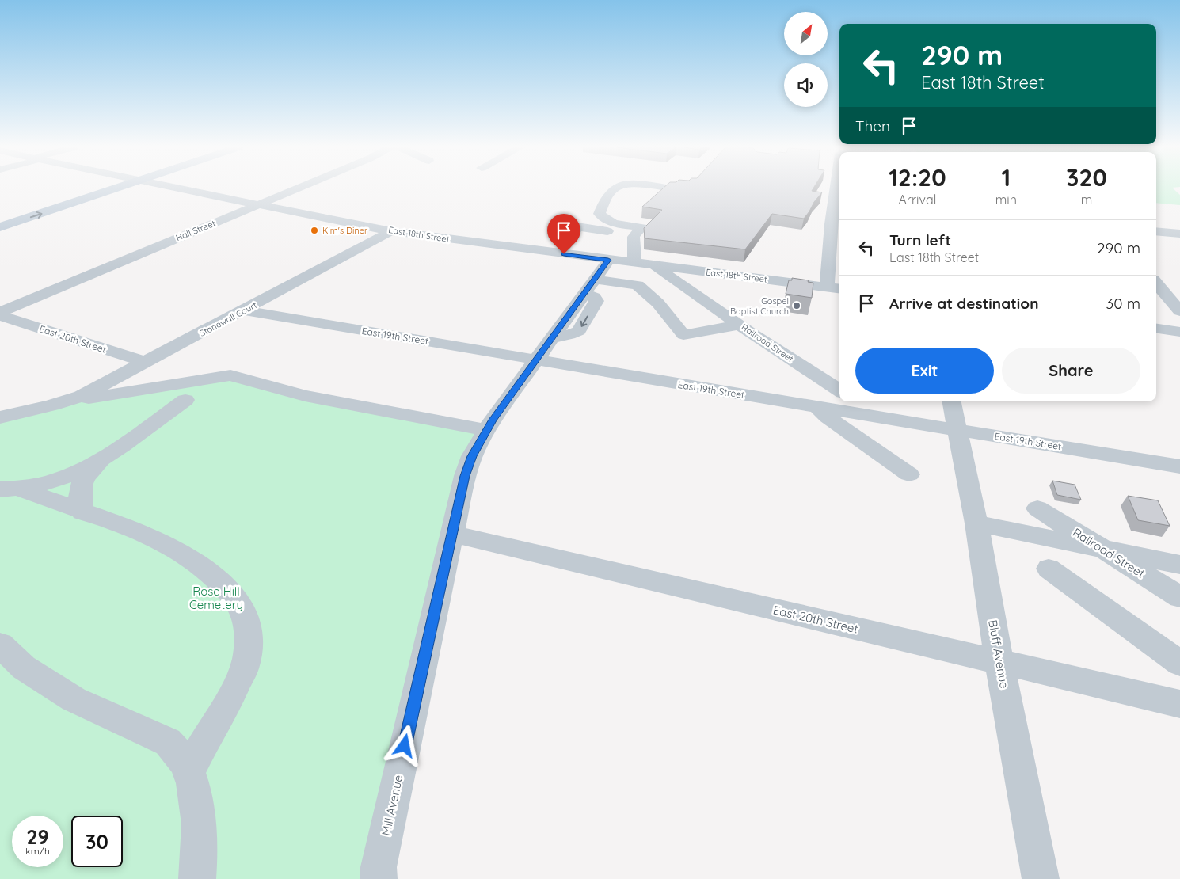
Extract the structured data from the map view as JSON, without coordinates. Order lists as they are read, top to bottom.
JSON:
{
  "streets": {
    "street": [
      "Hall Street",
      "East 18th Street",
      "Stonewall Court",
      "East 19th Street",
      "East 20th Street",
      "Railroad Street",
      "Bluff Avenue",
      "Mill Avenue"
    ]
  },
  "crossings": [
    ["Hall Street", "East 18th Street"],
    ["East 18th Street", "Stonewall Court"],
    ["East 18th Street", "Railroad Street"],
    ["East 18th Street", "Mill Avenue"],
    ["Stonewall Court", "East 19th Street"],
    ["Stonewall Court", "East 20th Street"],
    ["East 19th Street", "Bluff Avenue"],
    ["East 19th Street", "Mill Avenue"],
    ["East 20th Street", "Bluff Avenue"],
    ["East 20th Street", "Mill Avenue"]
  ],
  "parks": ["Rose Hill Cemetery"],
  "places": ["Kim's Diner", "Gospel Baptist Church"],
  "north": "top right",
  "page": {
    "turn": ["290 m", "East 18th Street"],
    "then": "Then",
    "eta": [
      "12:20",
      "Arrival",
      "1",
      "min",
      "320",
      "m"
    ],
    "list": [
      {
        "name": "Turn left",
        "note": "East 18th Street",
        "value": "290 m"
      },
      {
        "name": "Arrive at destination",
        "value": "30 m"
      }
    ],
    "buttons": ["Exit", "Share"],
    "speed": "29 km/h",
    "limit": "30"
  }
}
